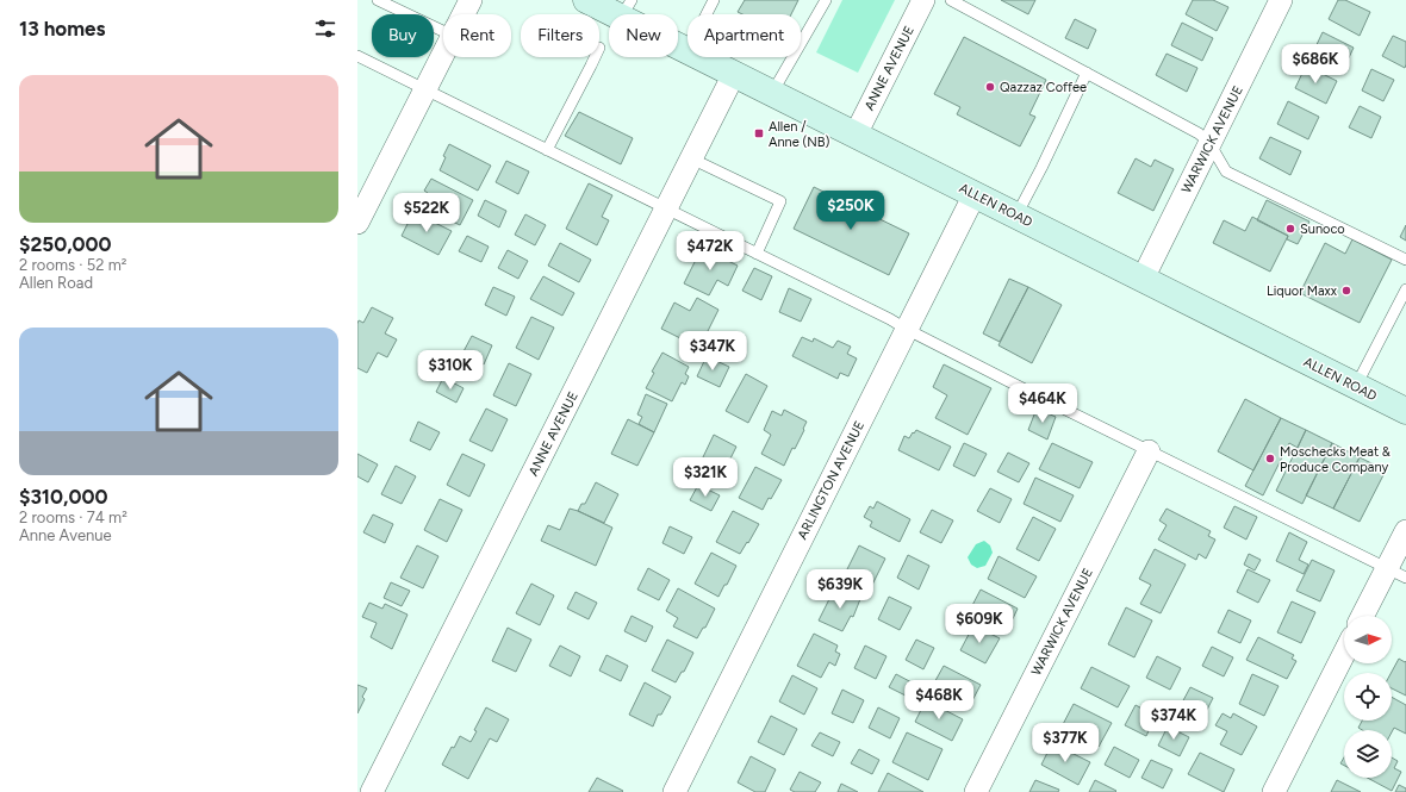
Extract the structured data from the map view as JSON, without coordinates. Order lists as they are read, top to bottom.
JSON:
{
  "streets": {
    "main road": ["ALLEN ROAD"],
    "street": ["ANNE AVENUE", "WARWICK AVENUE", "ARLINGTON AVENUE"]
  },
  "crossings": [
    ["ANNE AVENUE", "ALLEN ROAD"],
    ["WARWICK AVENUE", "ALLEN ROAD"],
    ["ALLEN ROAD", "ARLINGTON AVENUE"]
  ],
  "places": {
    "other": [
      "Qazzaz Coffee",
      "Sunoco",
      "Liquor Maxx",
      "Moschecks Meat & Produce Company"
    ],
    "transit": ["Allen / Anne (NB)"]
  },
  "north": "right",
  "page": {
    "heading": "13 homes",
    "chip": [
      "Buy",
      "Rent",
      "Filters",
      "New",
      "Apartment"
    ],
    "price": [
      "$686K",
      "$250K",
      "$522K",
      "$472K",
      "$347K",
      "$310K",
      "$464K",
      "$321K",
      "$639K",
      "$609K",
      "$468K",
      "$374K",
      "$377K"
    ],
    "list": [
      {
        "name": "$250,000",
        "note": "2 rooms · 52 m² · Allen Road"
      },
      {
        "name": "$310,000",
        "note": "2 rooms · 74 m² · Anne Avenue"
      }
    ]
  }
}
